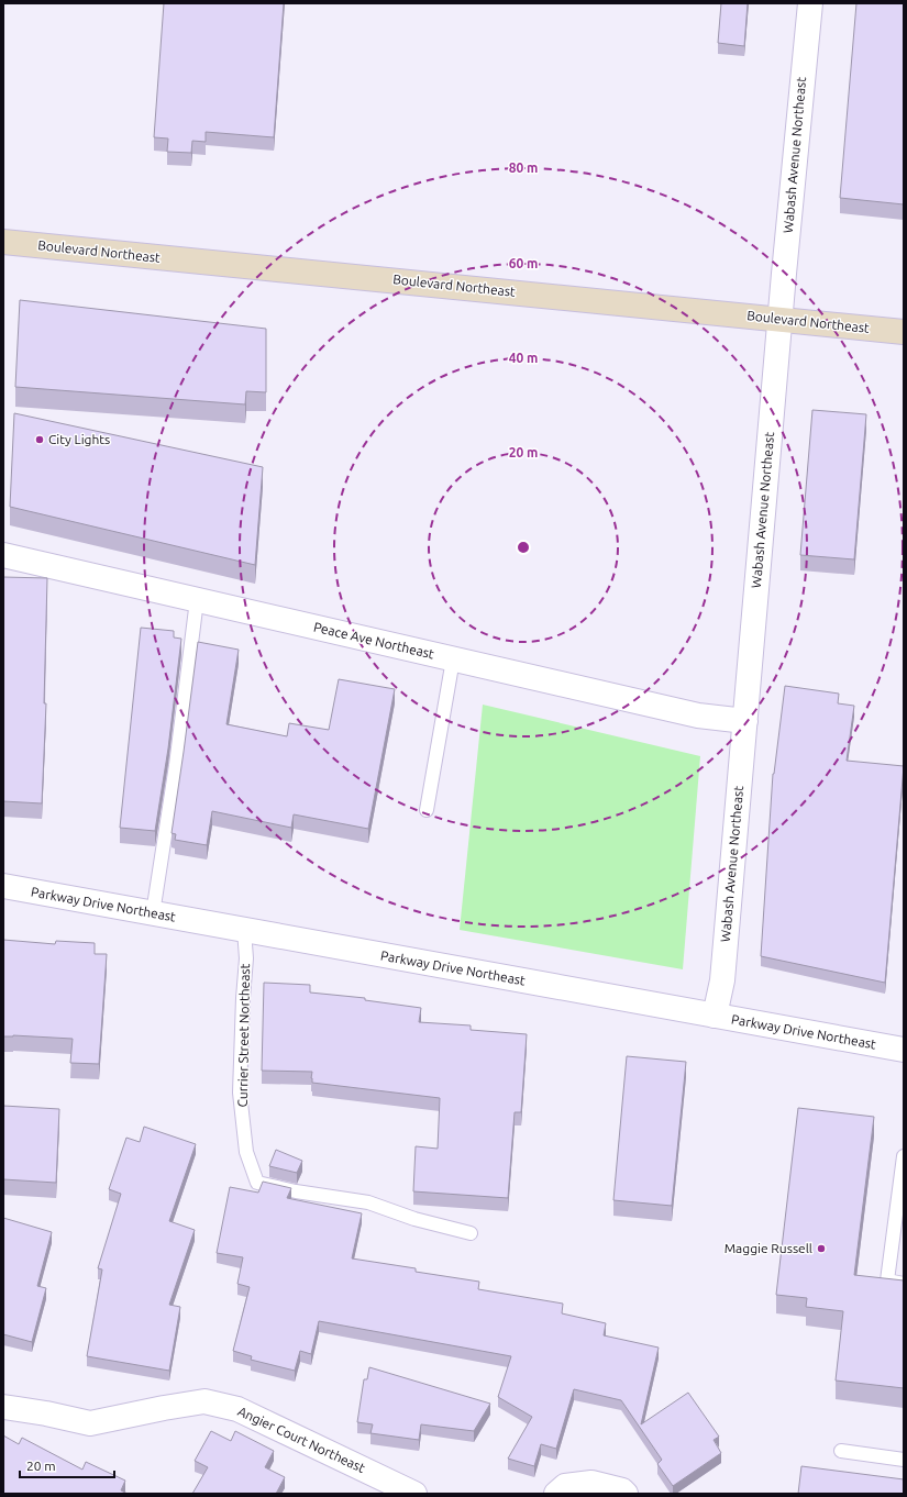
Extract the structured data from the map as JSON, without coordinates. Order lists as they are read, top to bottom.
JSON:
{
  "streets": {
    "main road": ["Boulevard Northeast"],
    "street": [
      "Wabash Avenue Northeast",
      "Peace Ave Northeast",
      "Parkway Drive Northeast",
      "Angier Court Northeast"
    ],
    "lane": ["Currier Street Northeast"]
  },
  "crossings": [
    ["Wabash Avenue Northeast", "Boulevard Northeast"],
    ["Wabash Avenue Northeast", "Peace Ave Northeast"],
    ["Wabash Avenue Northeast", "Parkway Drive Northeast"],
    ["Parkway Drive Northeast", "Currier Street Northeast"]
  ],
  "places": ["City Lights", "Maggie Russell"],
  "scale_bar": "20 m",
  "rings": [
    "80 m",
    "60 m",
    "40 m",
    "20 m"
  ]
}
